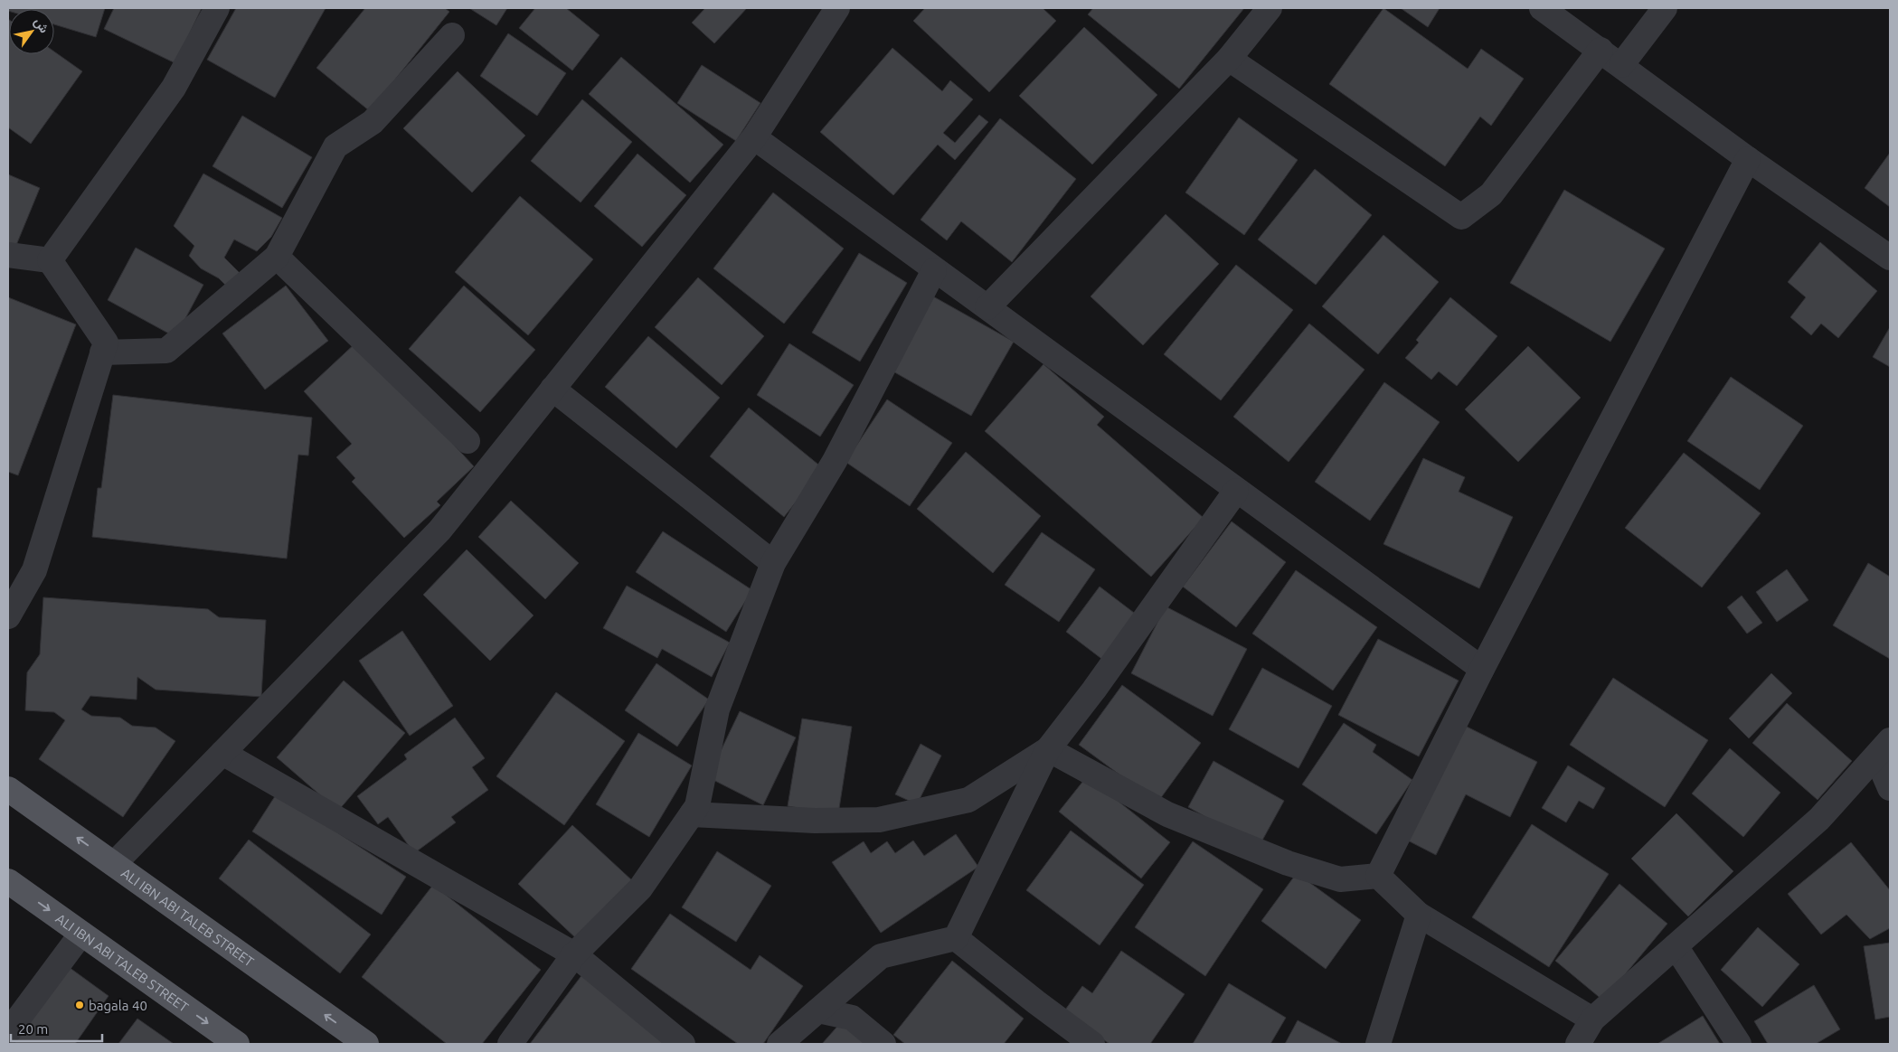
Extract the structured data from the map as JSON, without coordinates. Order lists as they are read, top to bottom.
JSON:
{
  "streets": {
    "main road": ["ALI IBN ABI TALEB STREET"]
  },
  "places": ["bagala 40"],
  "scale_bar": "20 m",
  "north": "top right"
}
